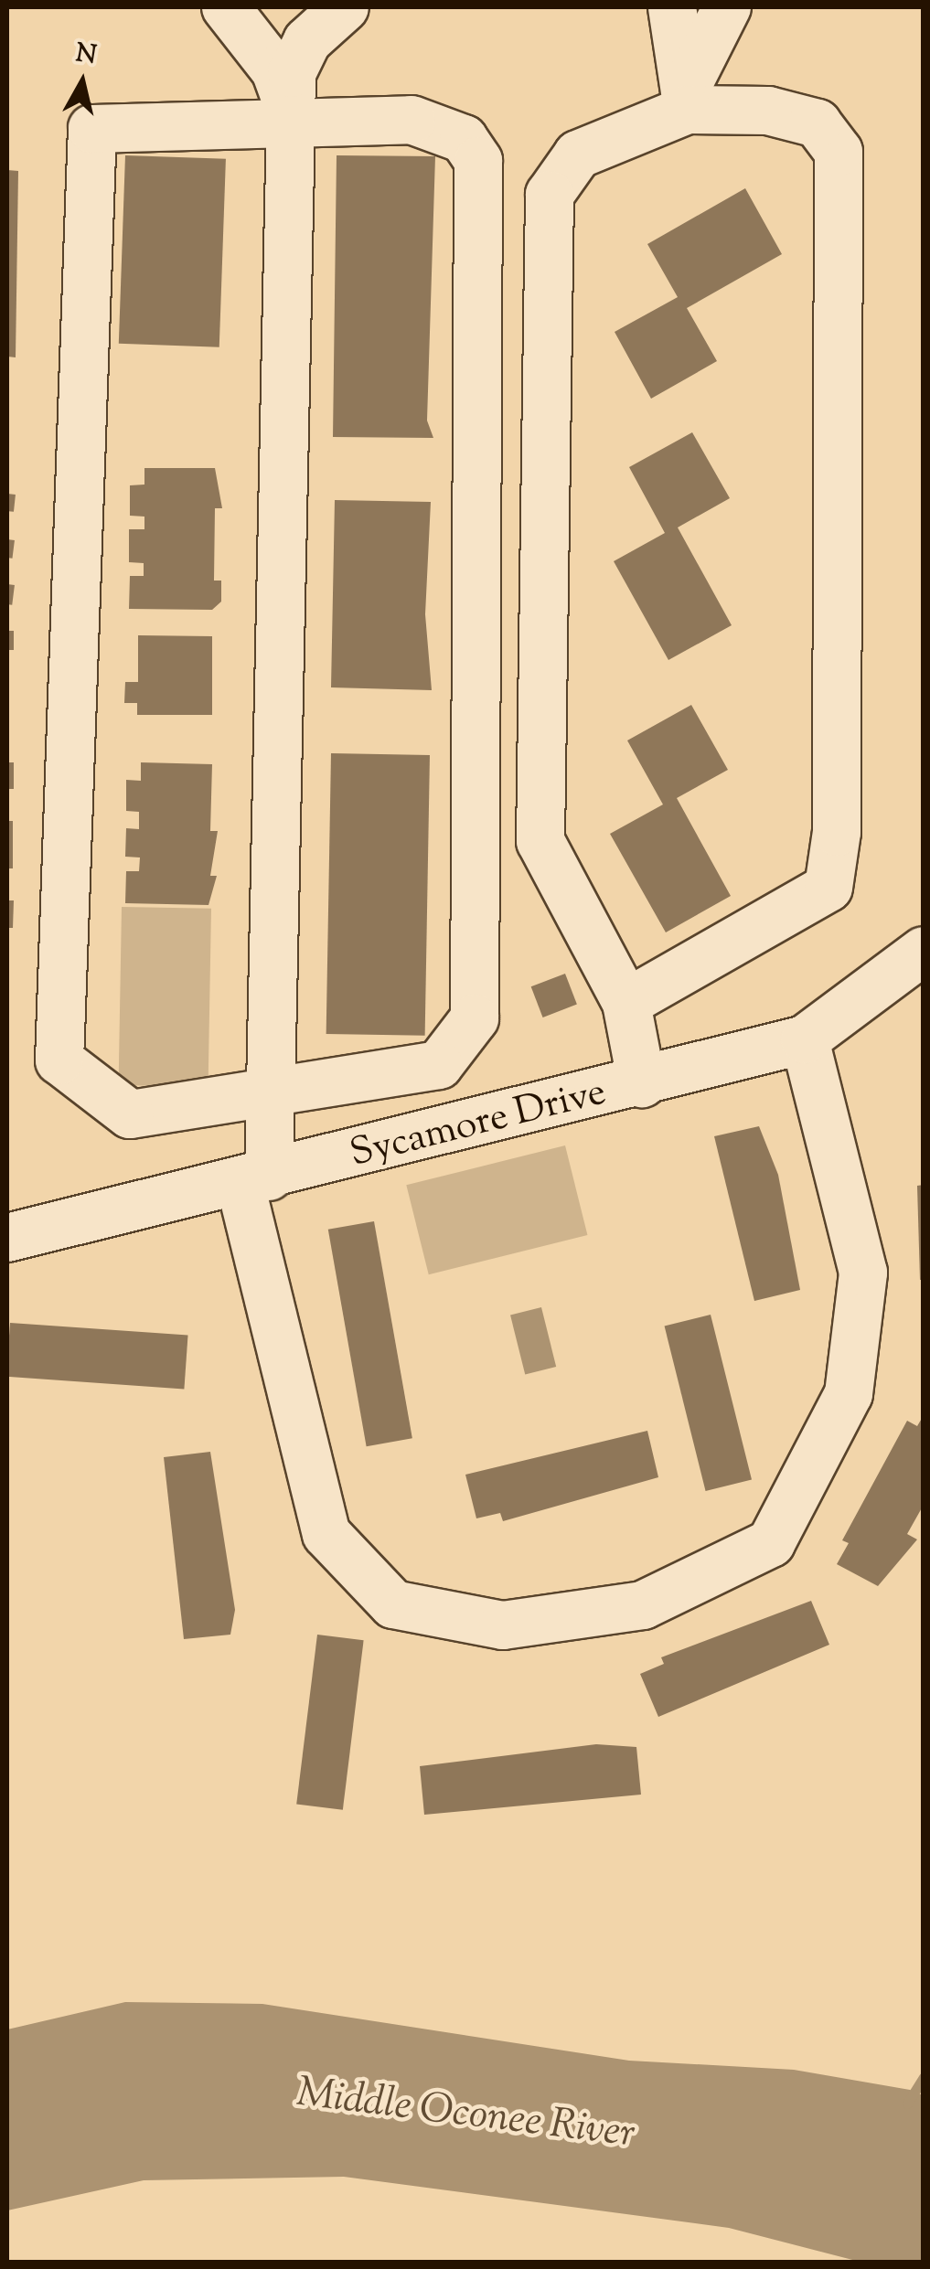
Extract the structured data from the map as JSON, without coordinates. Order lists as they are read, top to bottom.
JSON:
{
  "streets": {
    "street": ["Sycamore Drive"]
  },
  "water": ["Middle Oconee River"],
  "north": "top"
}
